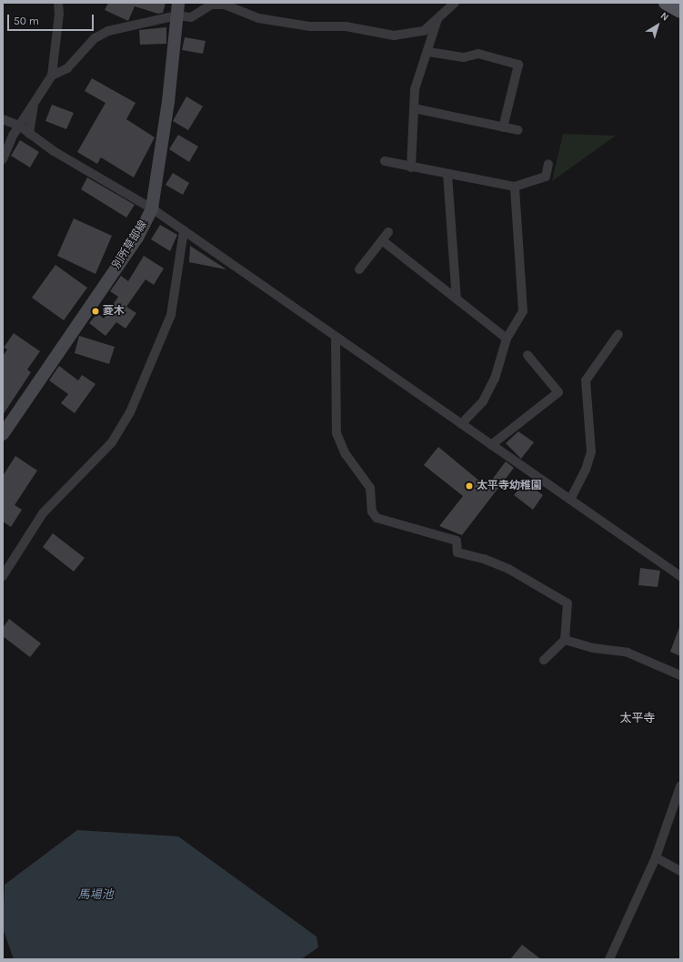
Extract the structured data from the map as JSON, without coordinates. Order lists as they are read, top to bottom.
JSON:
{
  "streets": {
    "main road": ["別所草部線"]
  },
  "districts": ["太平寺"],
  "water": ["馬場池"],
  "places": ["菱木", "太平寺幼稚園"],
  "scale_bar": "50 m",
  "north": "top right"
}
